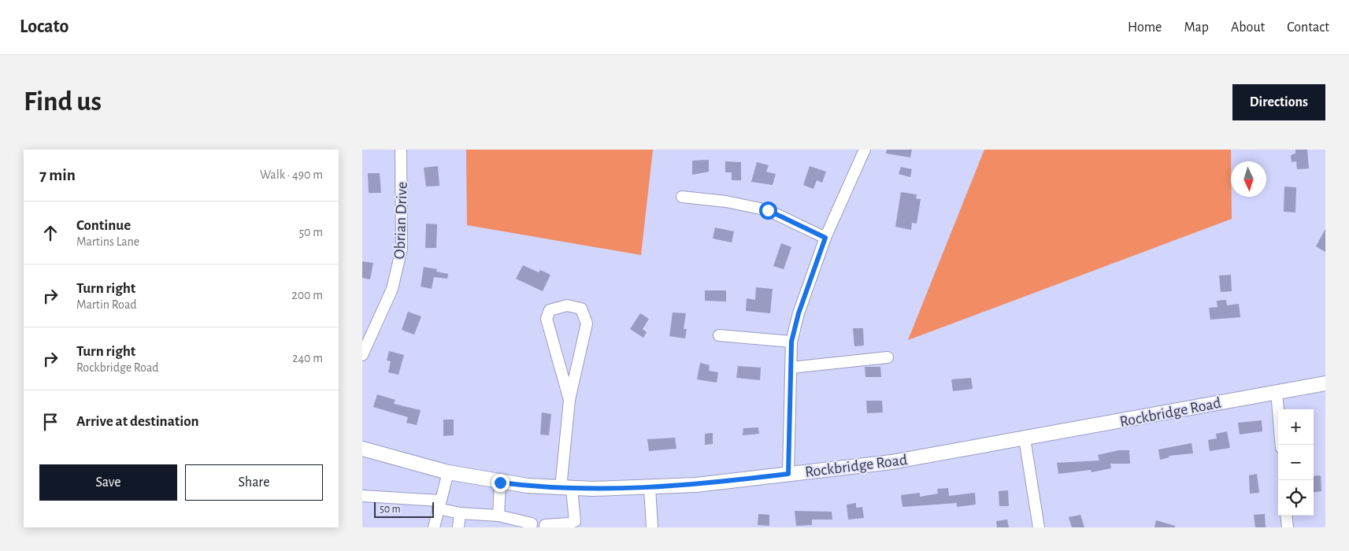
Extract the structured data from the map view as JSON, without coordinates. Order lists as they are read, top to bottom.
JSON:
{
  "streets": {
    "main road": ["Rockbridge Road"],
    "street": ["Obrian Drive"]
  },
  "scale_bar": "50 m",
  "north": "bottom",
  "page": {
    "header": "Locato",
    "nav": [
      "Home",
      "Map",
      "About",
      "Contact"
    ],
    "buttons": [
      "Directions",
      ["Save", "Share"]
    ],
    "title": "Find us",
    "heading": ["7 min", "Walk · 490 m"],
    "list": [
      ["Continue", "Martins Lane", "50 m"],
      ["Turn right", "Martin Road", "200 m"],
      ["Turn right", "Rockbridge Road", "240 m"],
      "Arrive at destination"
    ],
    "map_buttons": ["+", "−"],
    "scale": "50 m"
  }
}
